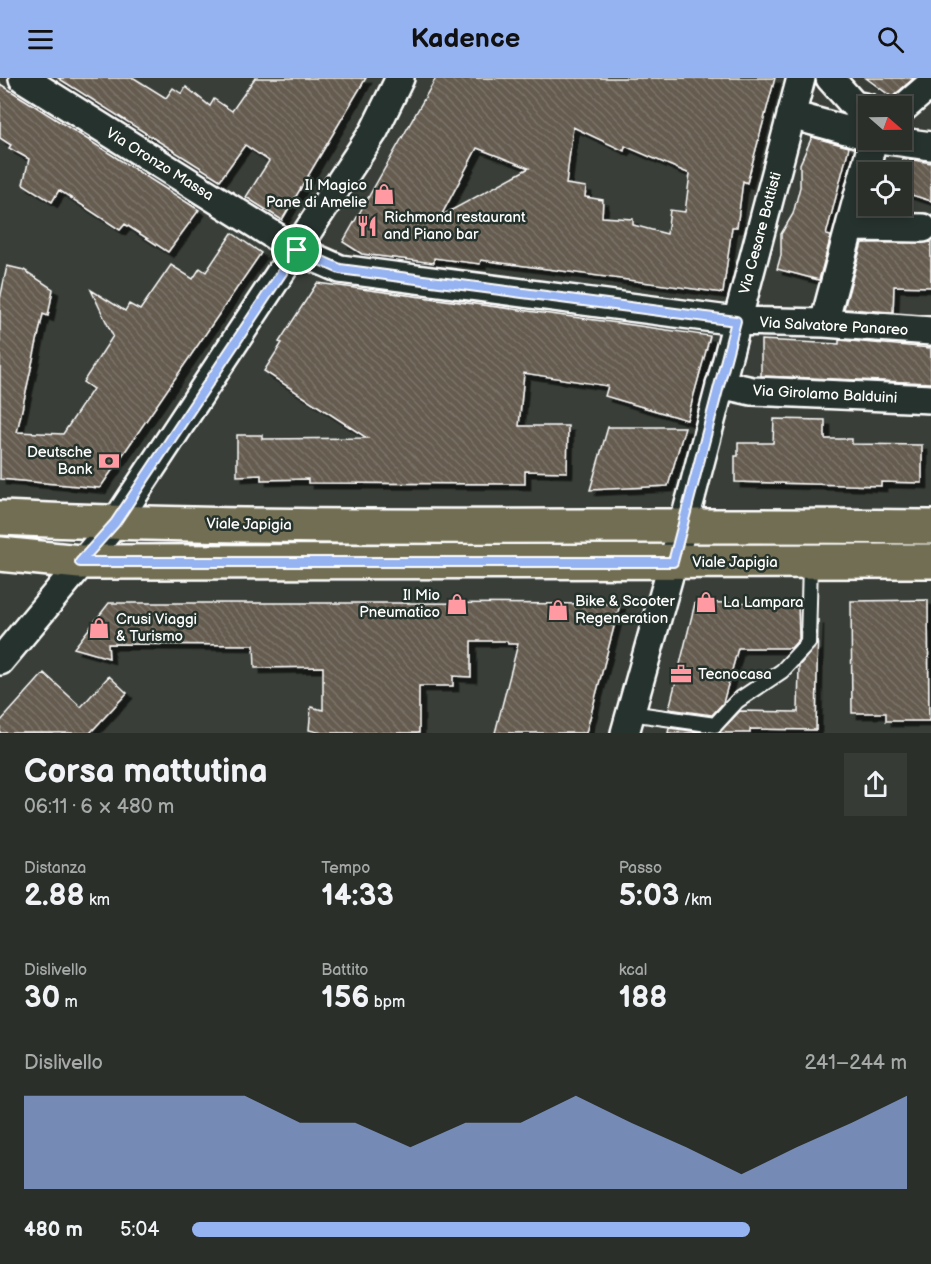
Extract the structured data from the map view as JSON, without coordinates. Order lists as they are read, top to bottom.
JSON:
{
  "streets": {
    "main road": ["Viale Japigia"],
    "street": [
      "Via Oronzo Massa",
      "Via Cesare Battisti",
      "Via Salvatore Panareo",
      "Via Girolamo Balduini"
    ]
  },
  "crossings": [
    ["Via Oronzo Massa", "Via Cesare Battisti"],
    ["Via Oronzo Massa", "Via Salvatore Panareo"],
    ["Via Cesare Battisti", "Via Salvatore Panareo"],
    ["Via Cesare Battisti", "Via Girolamo Balduini"],
    ["Via Cesare Battisti", "Viale Japigia"]
  ],
  "places": {
    "shop": [
      "Il Magico Pane di Amelie",
      "La Lampara",
      "Il Mio Pneumatico",
      "Bike & Scooter Regeneration",
      "Crusi Viaggi & Turismo"
    ],
    "restaurant": ["Richmond restaurant and Piano bar"],
    "bank": ["Deutsche Bank"],
    "office": ["Tecnocasa"]
  },
  "north": "right",
  "page": {
    "header": "Kadence",
    "heading": ["Corsa mattutina", "06:11 · 6 × 480 m"],
    "stats": [
      ["Distanza", "2.88 km"],
      ["Tempo", "14:33"],
      ["Passo", "5:03 /km"],
      ["Dislivello", "30 m"],
      ["Battito", "156 bpm"],
      ["kcal", "188"]
    ],
    "chart": ["Dislivello", "241–244 m"],
    "list": [
      {
        "name": "480 m",
        "note": "5:04"
      }
    ]
  }
}
